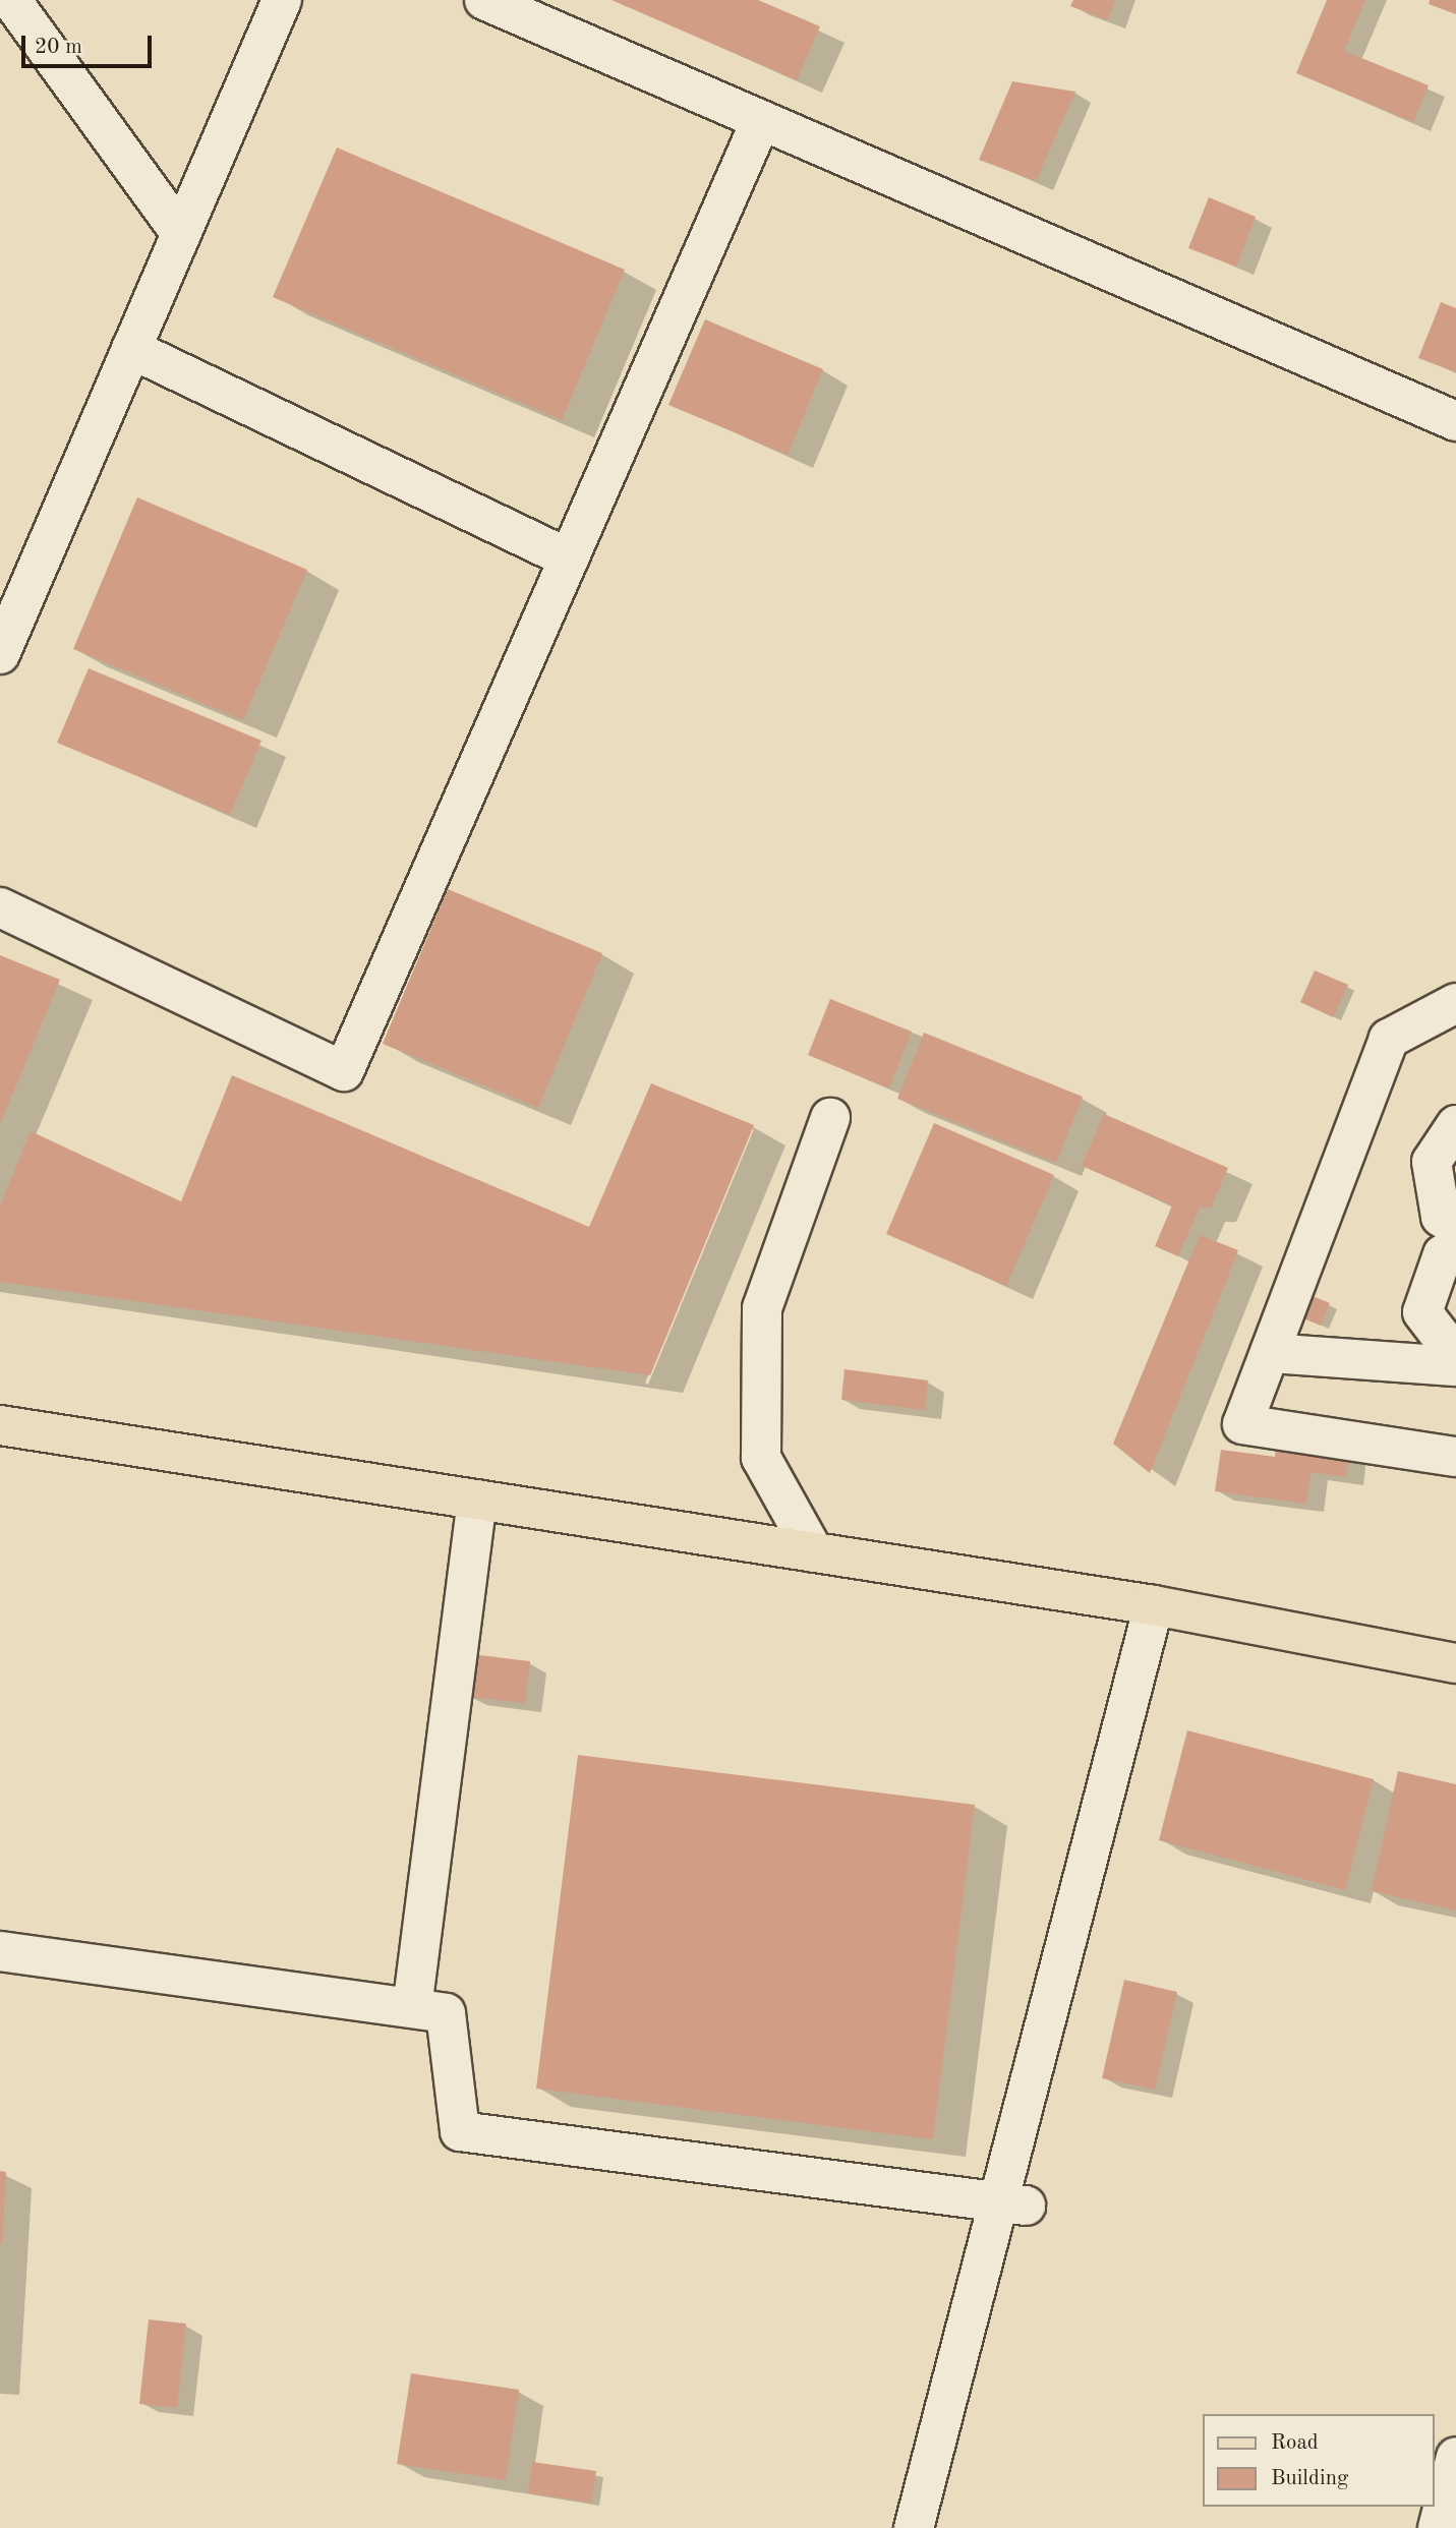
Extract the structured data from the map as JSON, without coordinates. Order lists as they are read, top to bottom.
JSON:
{
  "legend": ["Road", "Building"],
  "scale_bar": "20 m"
}
